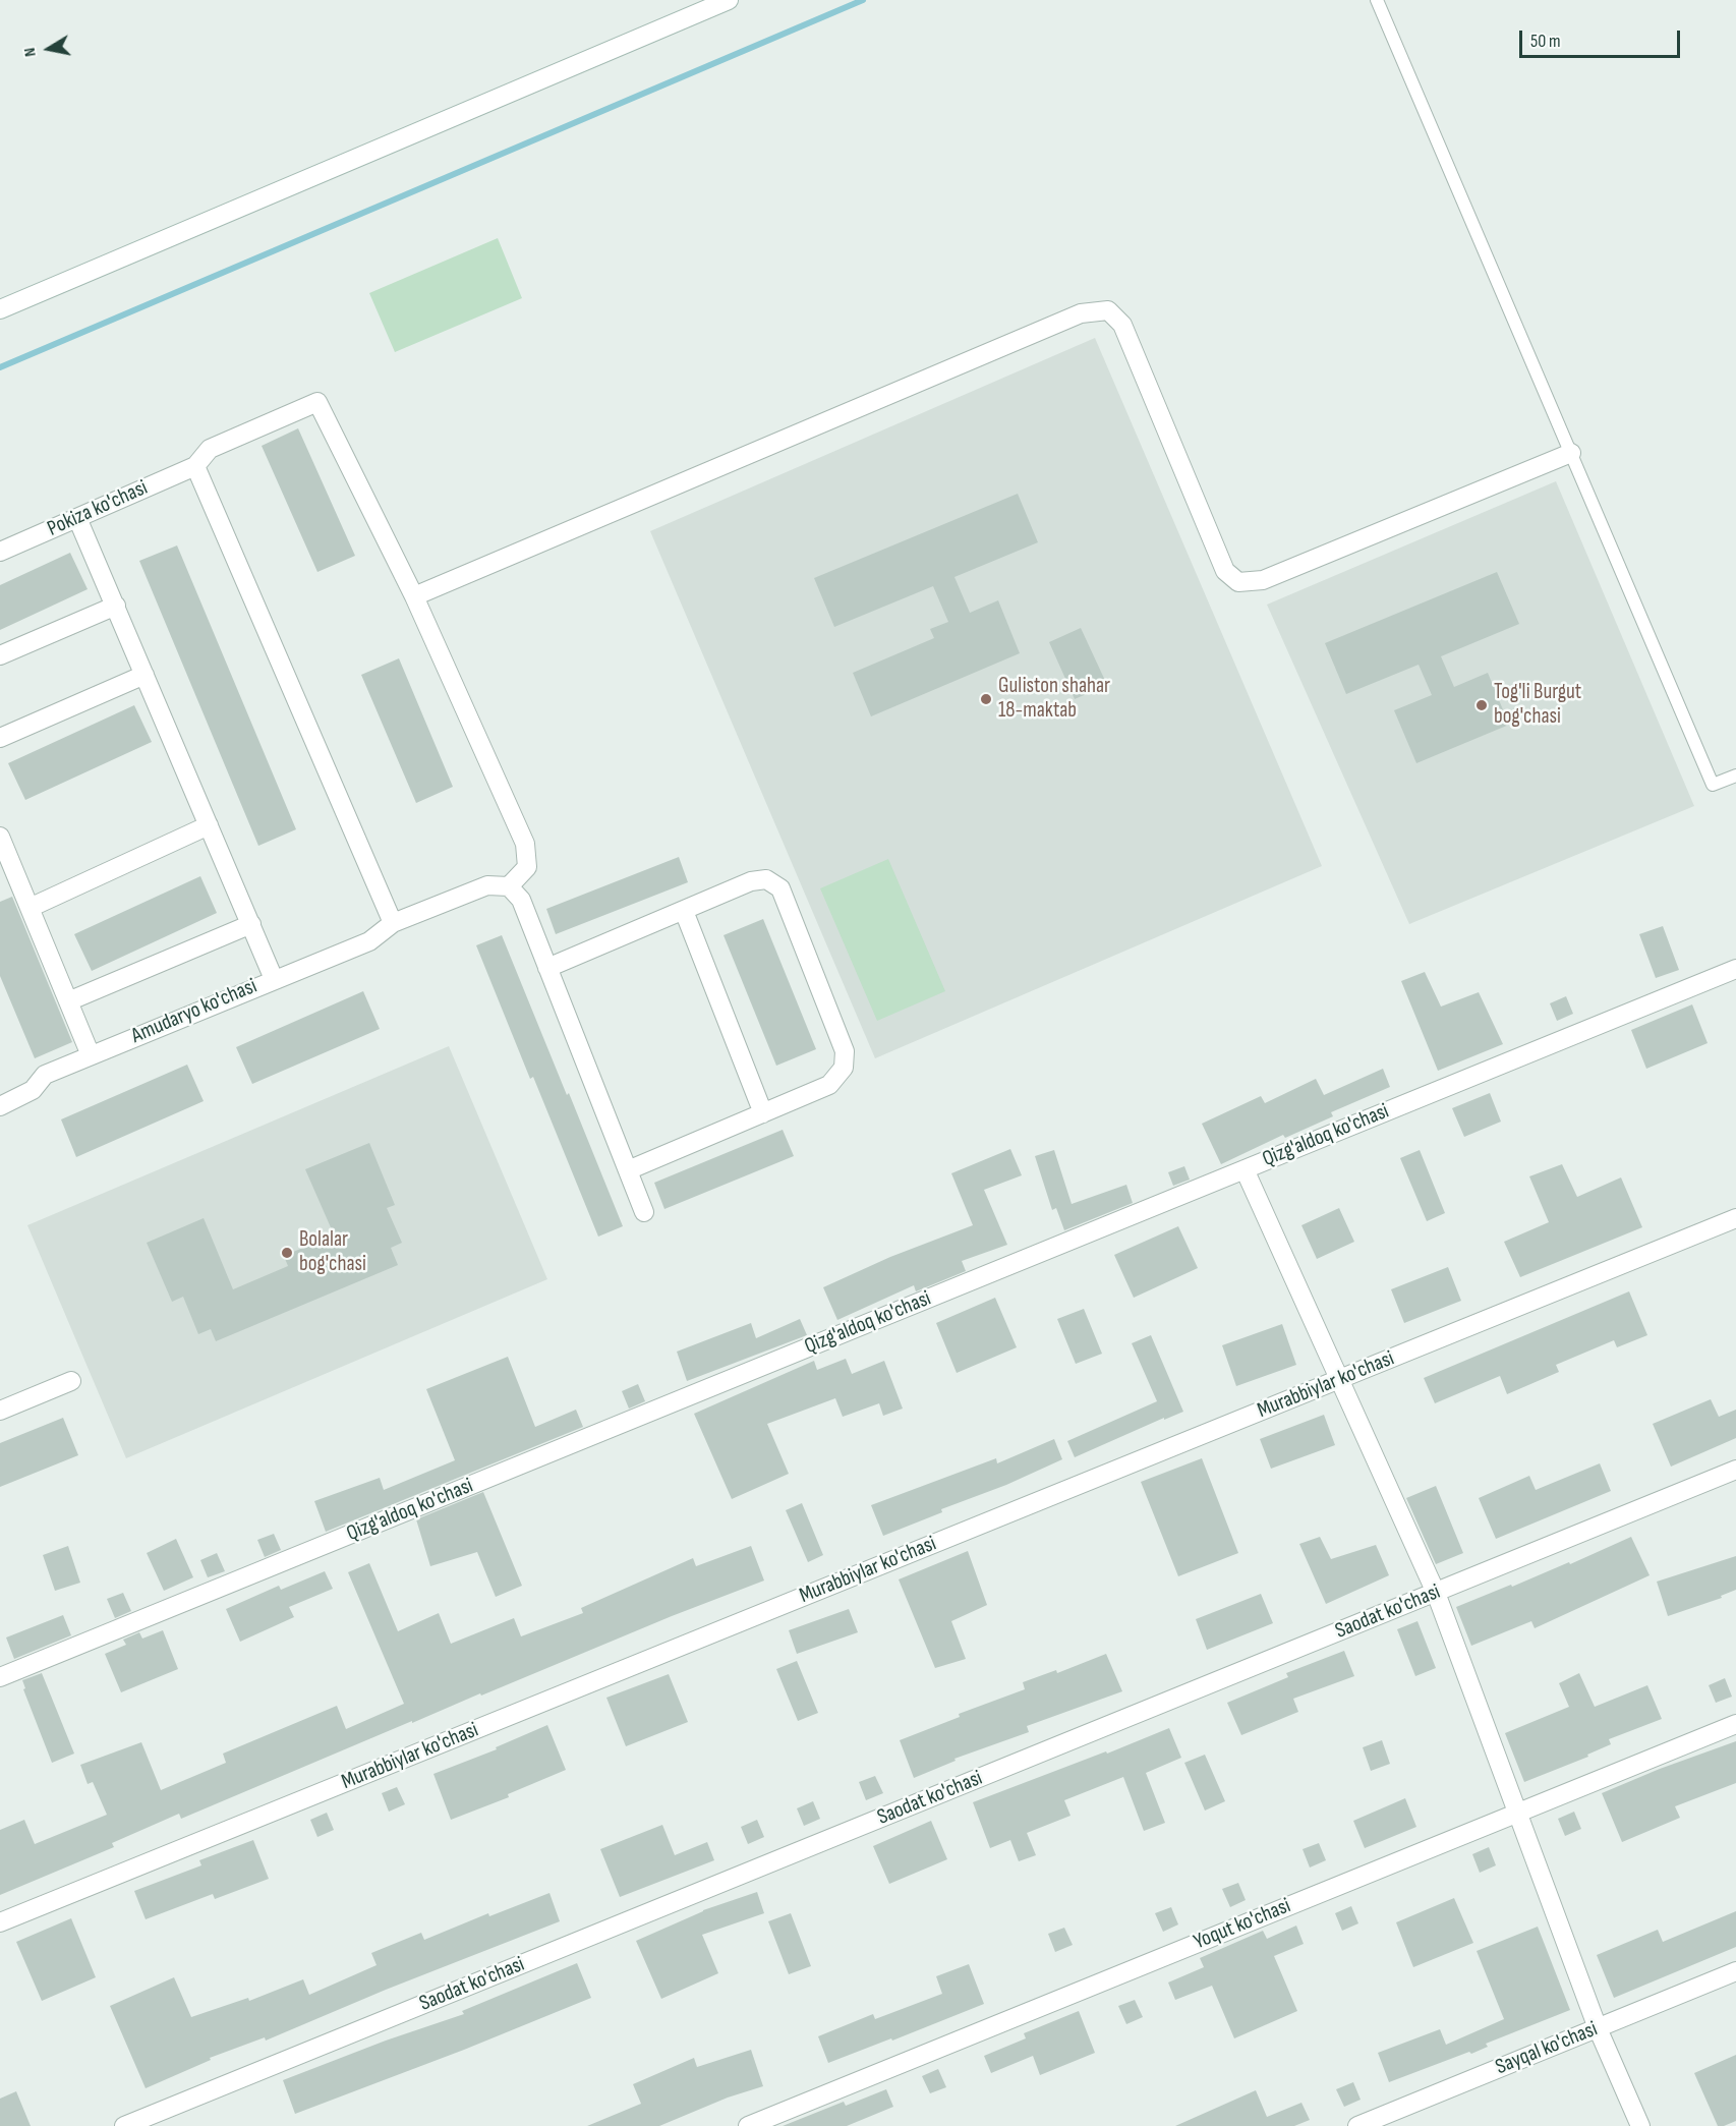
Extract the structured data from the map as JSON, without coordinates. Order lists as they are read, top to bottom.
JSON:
{
  "streets": {
    "street": [
      "Pokiza ko'chasi",
      "Amudaryo ko'chasi",
      "Qizg'aldoq ko'chasi",
      "Murabbiylar ko'chasi",
      "Saodat ko'chasi",
      "Yoqut ko'chasi",
      "Sayqal ko'chasi"
    ]
  },
  "places": ["Guliston shahar 18-maktab", "Tog'li Burgut bog'chasi", "Bolalar bog'chasi"],
  "scale_bar": "50 m",
  "north": "left"
}
